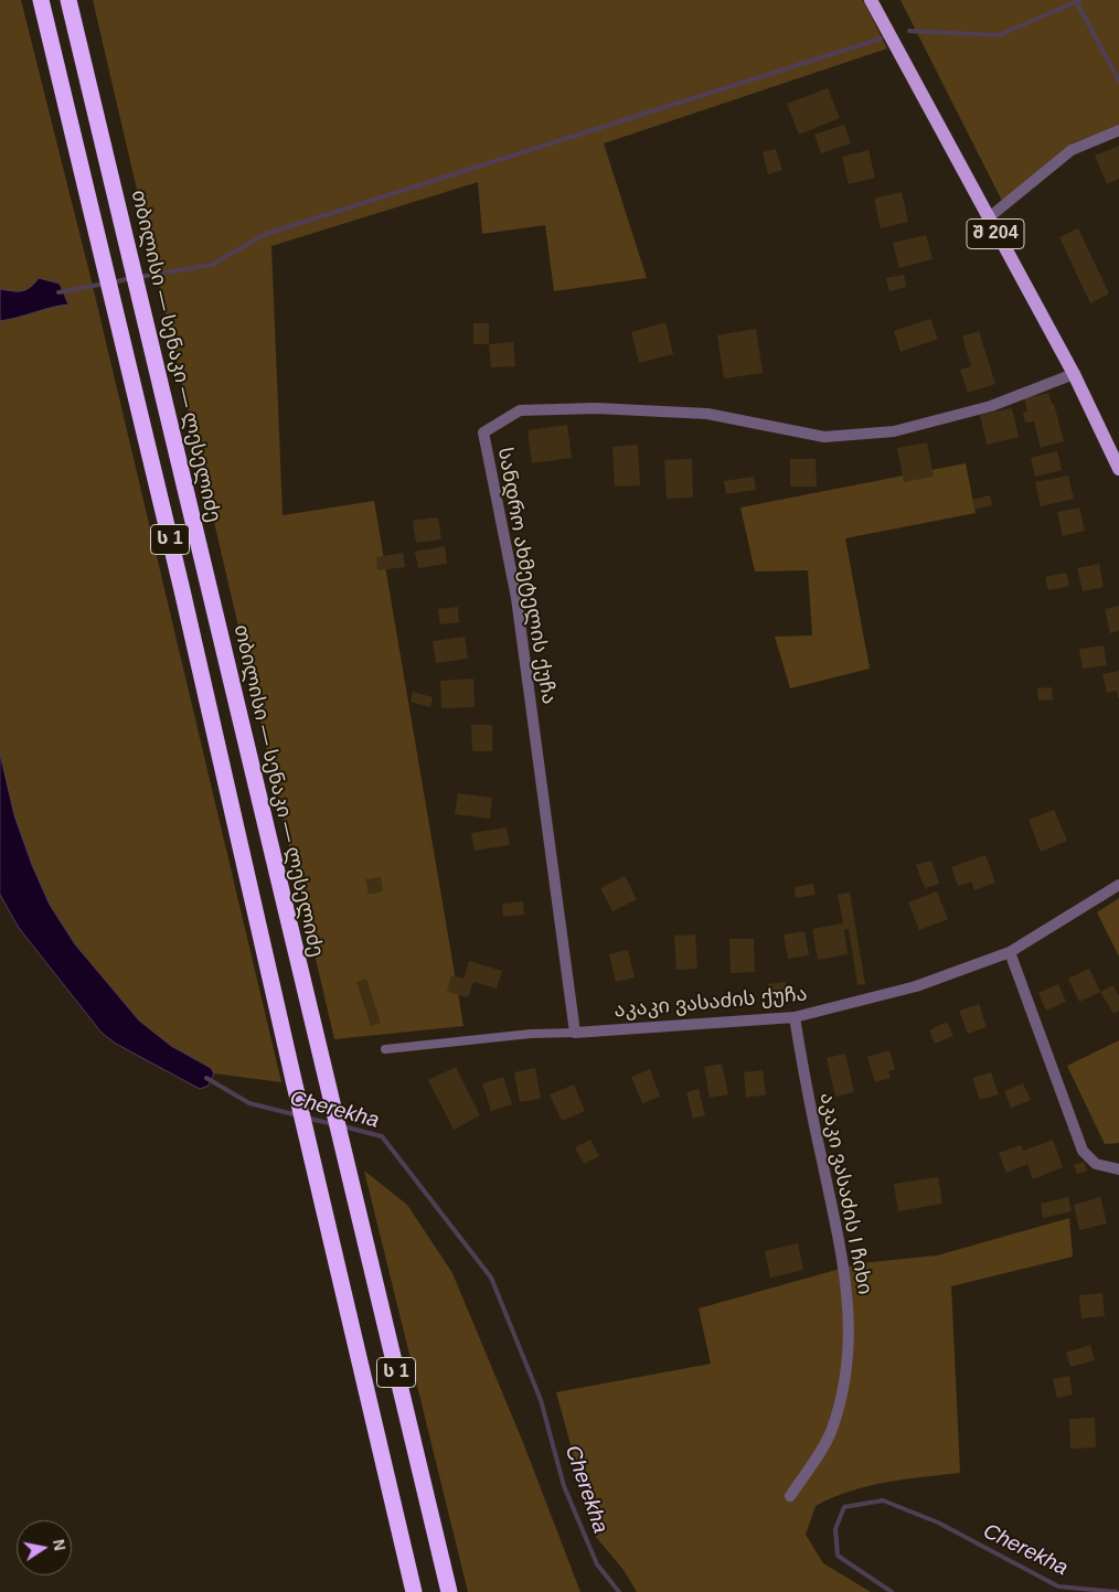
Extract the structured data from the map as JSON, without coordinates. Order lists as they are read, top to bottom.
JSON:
{
  "streets": {
    "highway": ["თბილისი — სენაკი — ლესელიძე", "ს 1"],
    "main road": ["შ 204"],
    "street": ["სანდრო ახმეტელის ქუჩა", "აკაკი ვასაძის ქუჩა", "აკაკი ვასაძის I ჩიხი"]
  },
  "crossings": [
    ["შ 204", "სანდრო ახმეტელის ქუჩა"],
    ["სანდრო ახმეტელის ქუჩა", "აკაკი ვასაძის ქუჩა"],
    ["აკაკი ვასაძის ქუჩა", "აკაკი ვასაძის I ჩიხი"]
  ],
  "water": ["Cherekha"],
  "north": "right"
}
